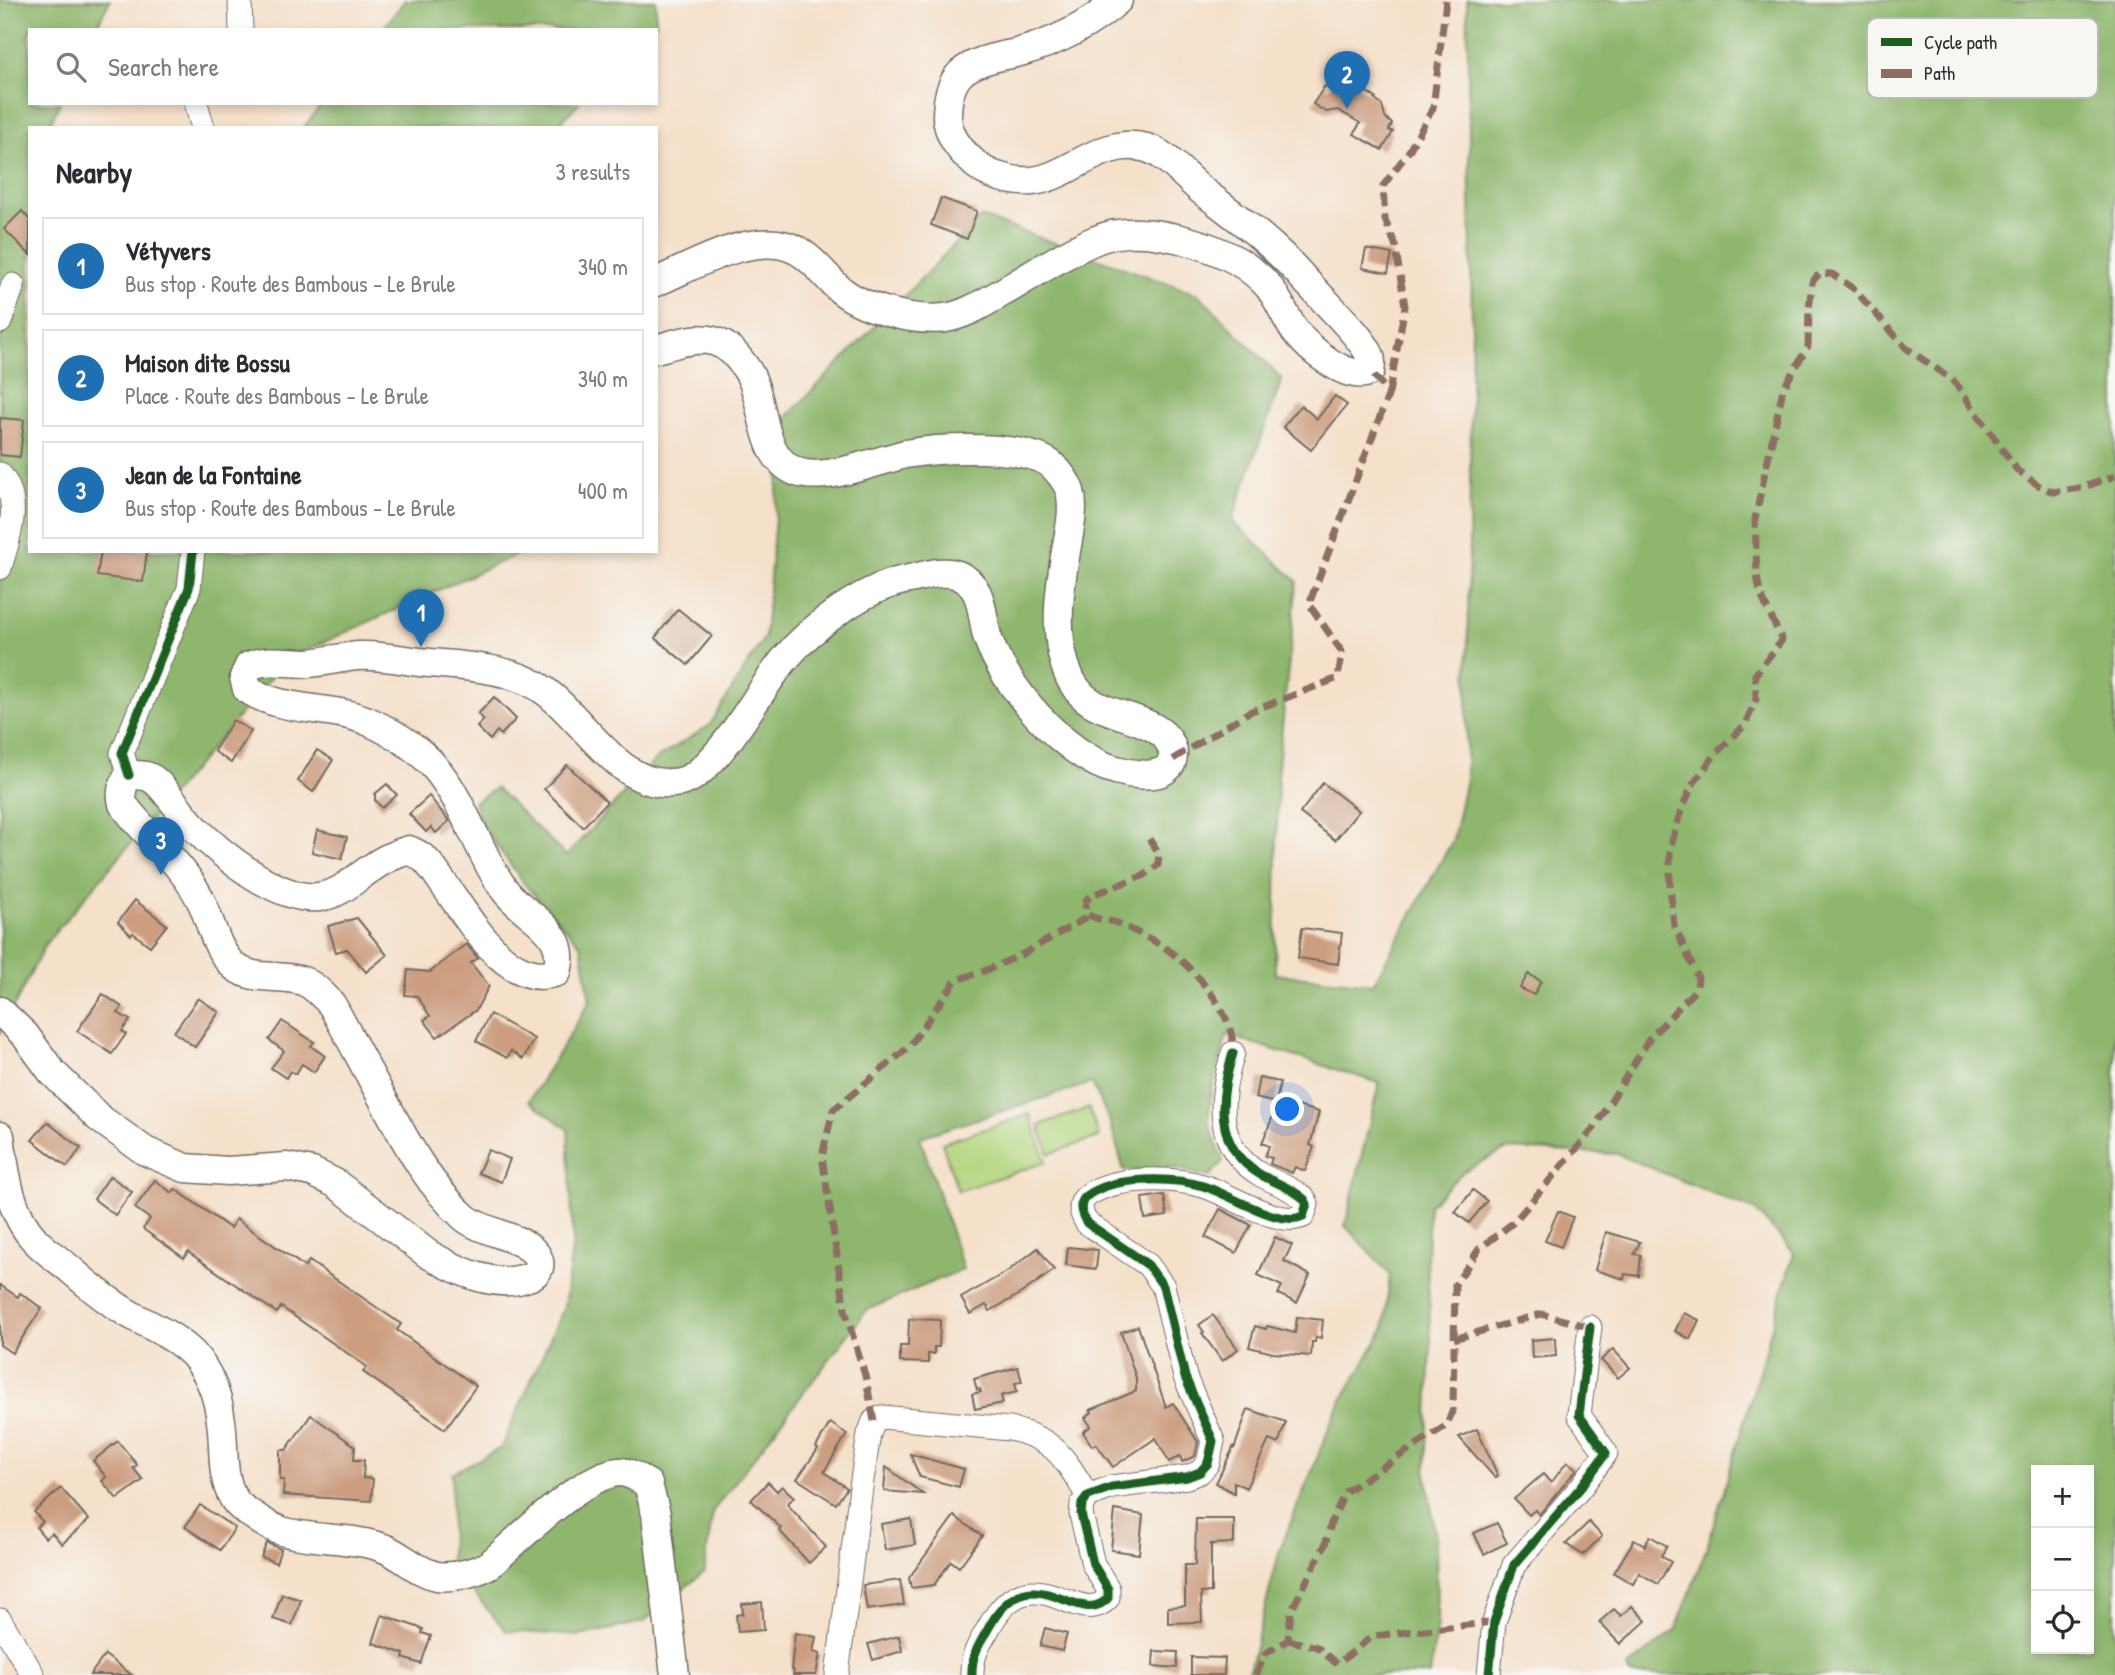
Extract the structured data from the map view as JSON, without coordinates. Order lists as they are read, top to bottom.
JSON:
{
  "legend": ["Cycle path", "Path"],
  "page": {
    "search": "Search here",
    "pins": ["2", "1", "3"],
    "heading": ["Nearby", "3 results"],
    "list": [
      {
        "mark": "1",
        "name": "Vétyvers",
        "note": "Bus stop · Route des Bambous - Le Brule",
        "value": "340 m"
      },
      {
        "mark": "2",
        "name": "Maison dite Bossu",
        "note": "Place · Route des Bambous - Le Brule",
        "value": "340 m"
      },
      {
        "mark": "3",
        "name": "Jean de la Fontaine",
        "note": "Bus stop · Route des Bambous - Le Brule",
        "value": "400 m"
      }
    ],
    "map_buttons": ["+", "−"]
  }
}
